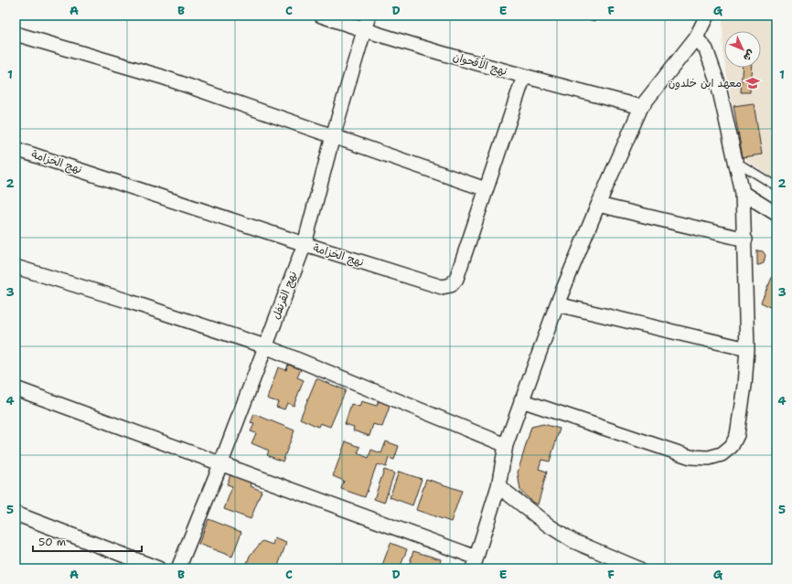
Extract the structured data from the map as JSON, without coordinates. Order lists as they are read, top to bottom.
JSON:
{
  "streets": {
    "street": ["نهج الأُقحوان", "نهج الخزامة", "نهج القرنفل"]
  },
  "crossings": [
    ["نهج الأُقحوان", "نهج الخزامة"],
    ["نهج الأُقحوان", "نهج القرنفل"],
    ["نهج الخزامة", "نهج القرنفل"]
  ],
  "places": {
    "school or university": ["معهد ابن خلدون"]
  },
  "scale_bar": "50 m",
  "north": "bottom right",
  "grid": {
    "columns": [
      "A",
      "B",
      "C",
      "D",
      "E",
      "F",
      "G"
    ],
    "rows": [
      "1",
      "2",
      "3",
      "4",
      "5"
    ]
  }
}
